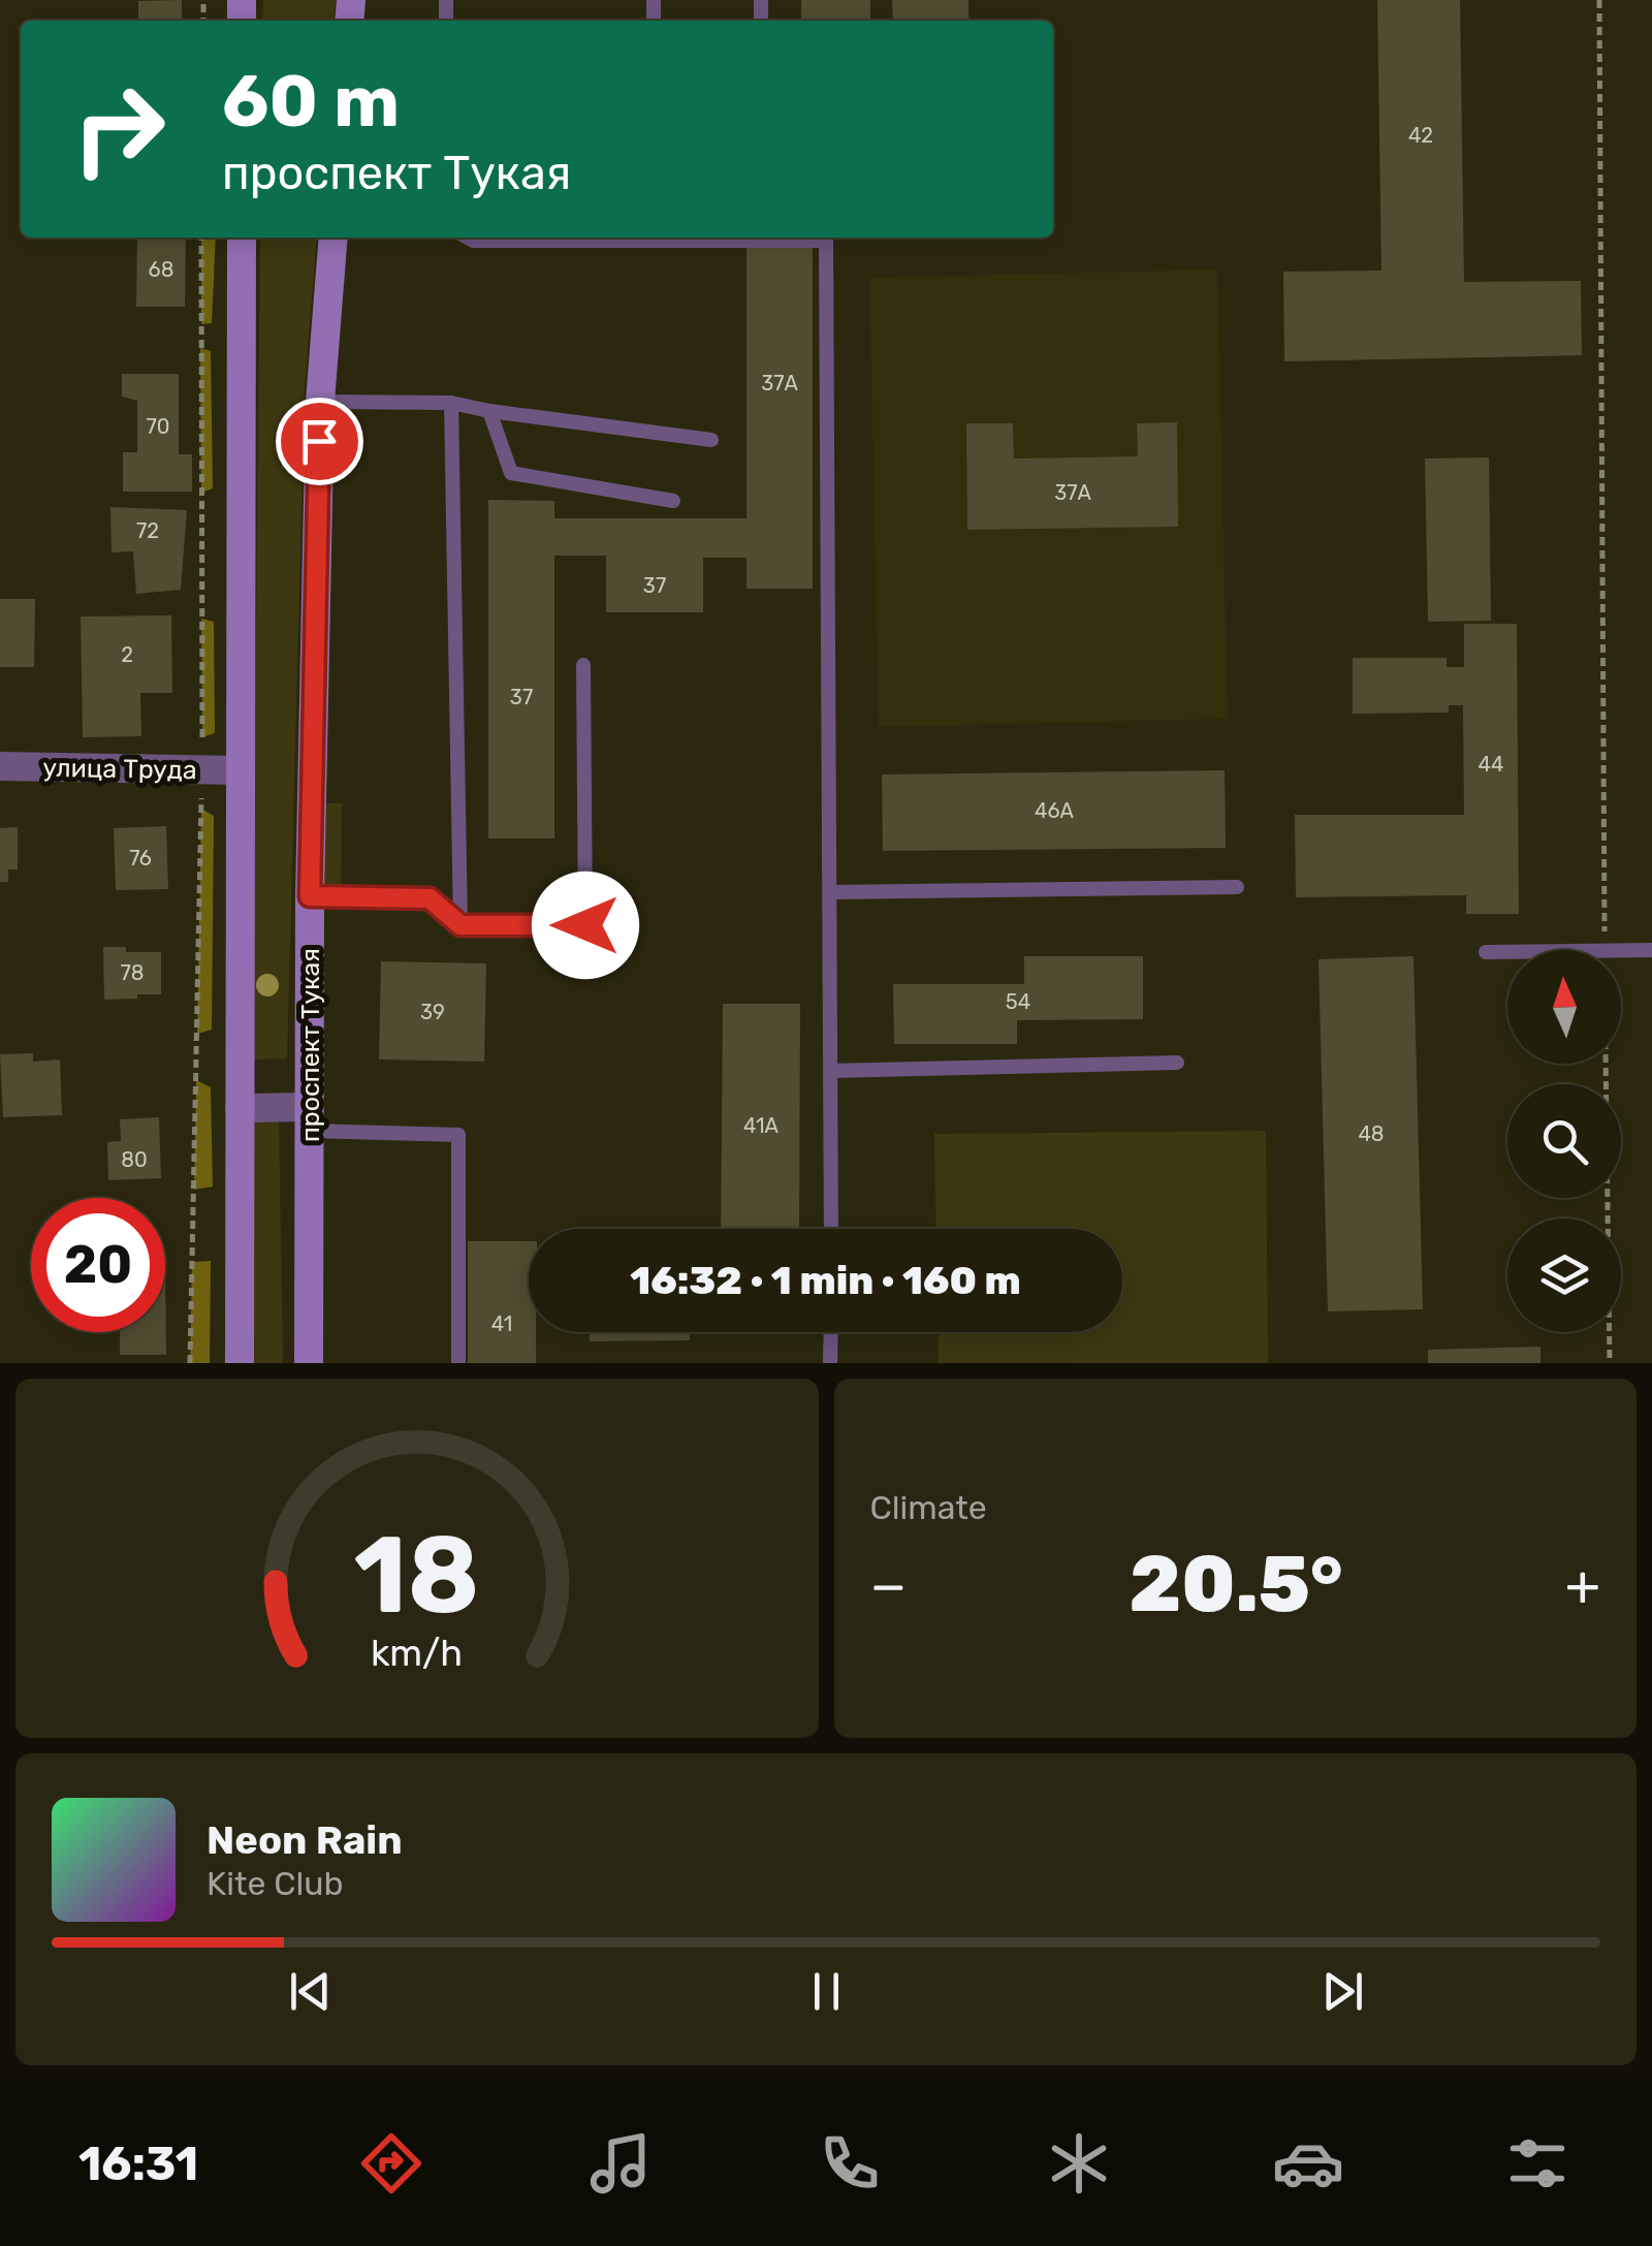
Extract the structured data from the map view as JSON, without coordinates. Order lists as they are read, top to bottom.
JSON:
{
  "streets": {
    "main road": ["проспект Тукая"],
    "street": ["улица Труда"]
  },
  "house_numbers": [
    "42",
    "68",
    "37А",
    "70",
    "37А",
    "72",
    "37",
    "2",
    "37",
    "44",
    "46А",
    "76",
    "78",
    "54",
    "39",
    "41А",
    "48",
    "80",
    "41"
  ],
  "north": "top",
  "page": {
    "turn": ["60 m", "проспект Тукая"],
    "limit": "20",
    "trip": "16:32 · 1 min · 160 m",
    "tile": "Climate",
    "heat": ["−", "20.5°", "+"],
    "song": ["Neon Rain", "Kite Club"],
    "tabs": "16:31",
    "gauge": ["18", "km/h"]
  }
}
